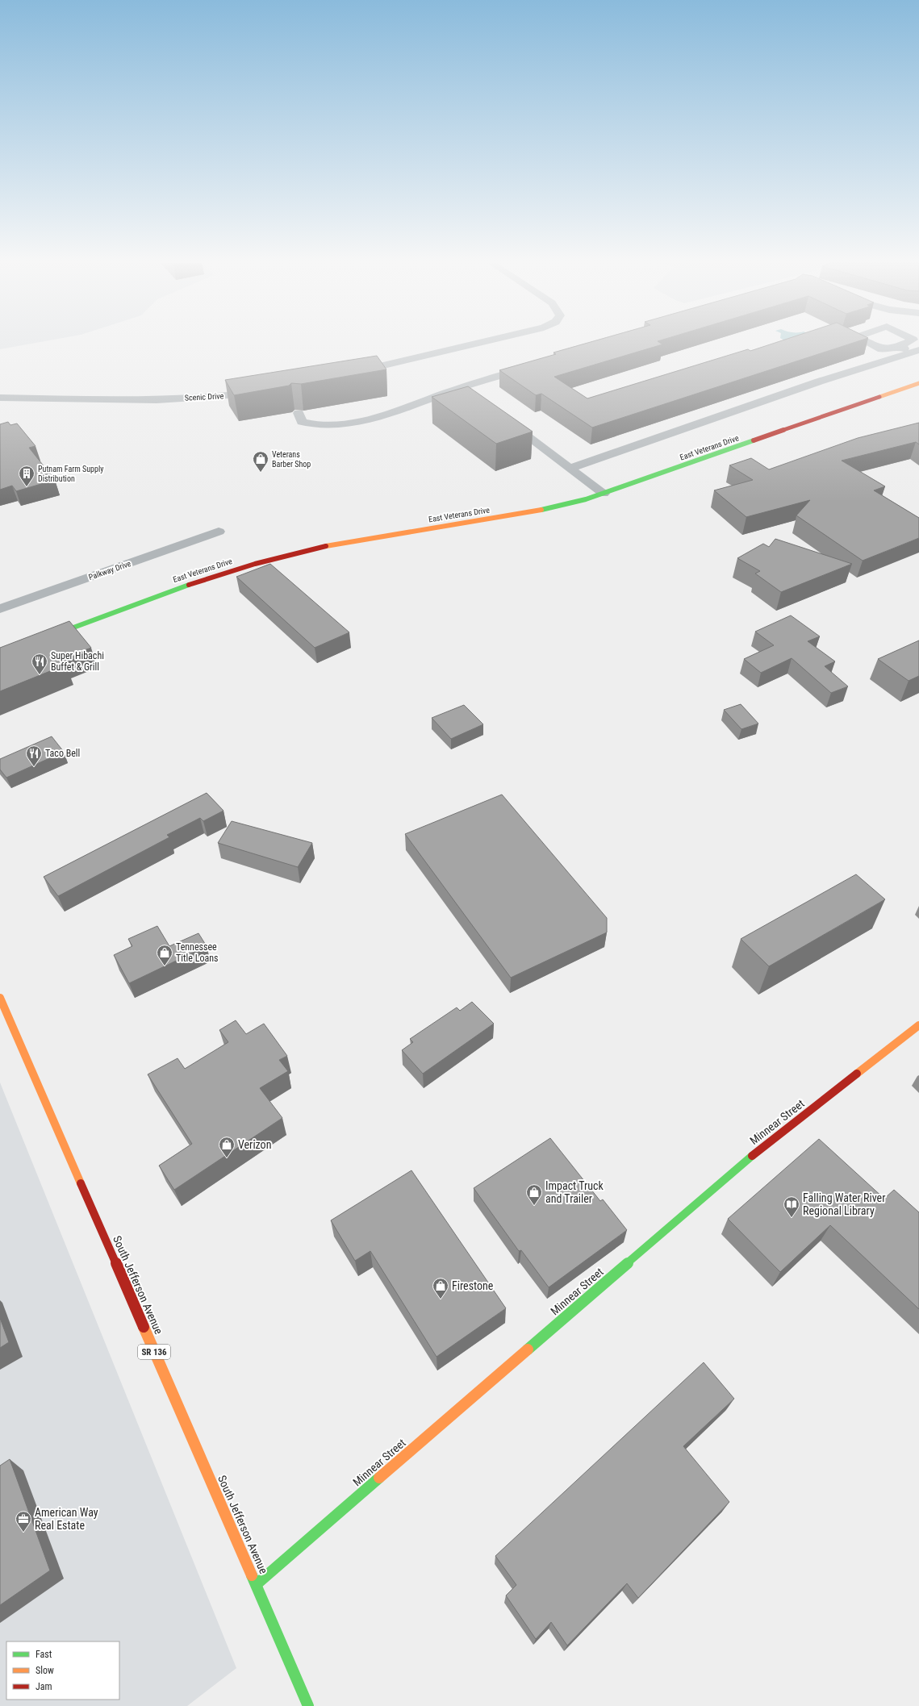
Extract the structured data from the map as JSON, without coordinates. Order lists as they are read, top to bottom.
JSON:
{
  "streets": {
    "street": [
      "Scenic Drive",
      "East Veterans Drive",
      "Palkway Drive",
      "Minnear Street",
      "South Jefferson Avenue",
      "SR 136"
    ]
  },
  "crossings": [
    ["Minnear Street", "South Jefferson Avenue"]
  ],
  "places": {
    "shop": [
      "Veterans Barber Shop",
      "Tennessee Title Loans",
      "Verizon",
      "Impact Truck and Trailer",
      "Firestone"
    ],
    "building": ["Putnam Farm Supply Distribution"],
    "restaurant": ["Super Hibachi Buffet & Grill", "Taco Bell"],
    "library": ["Falling Water River Regional Library"],
    "office": ["American Way Real Estate"]
  },
  "legend": ["Fast", "Slow", "Jam"]
}
